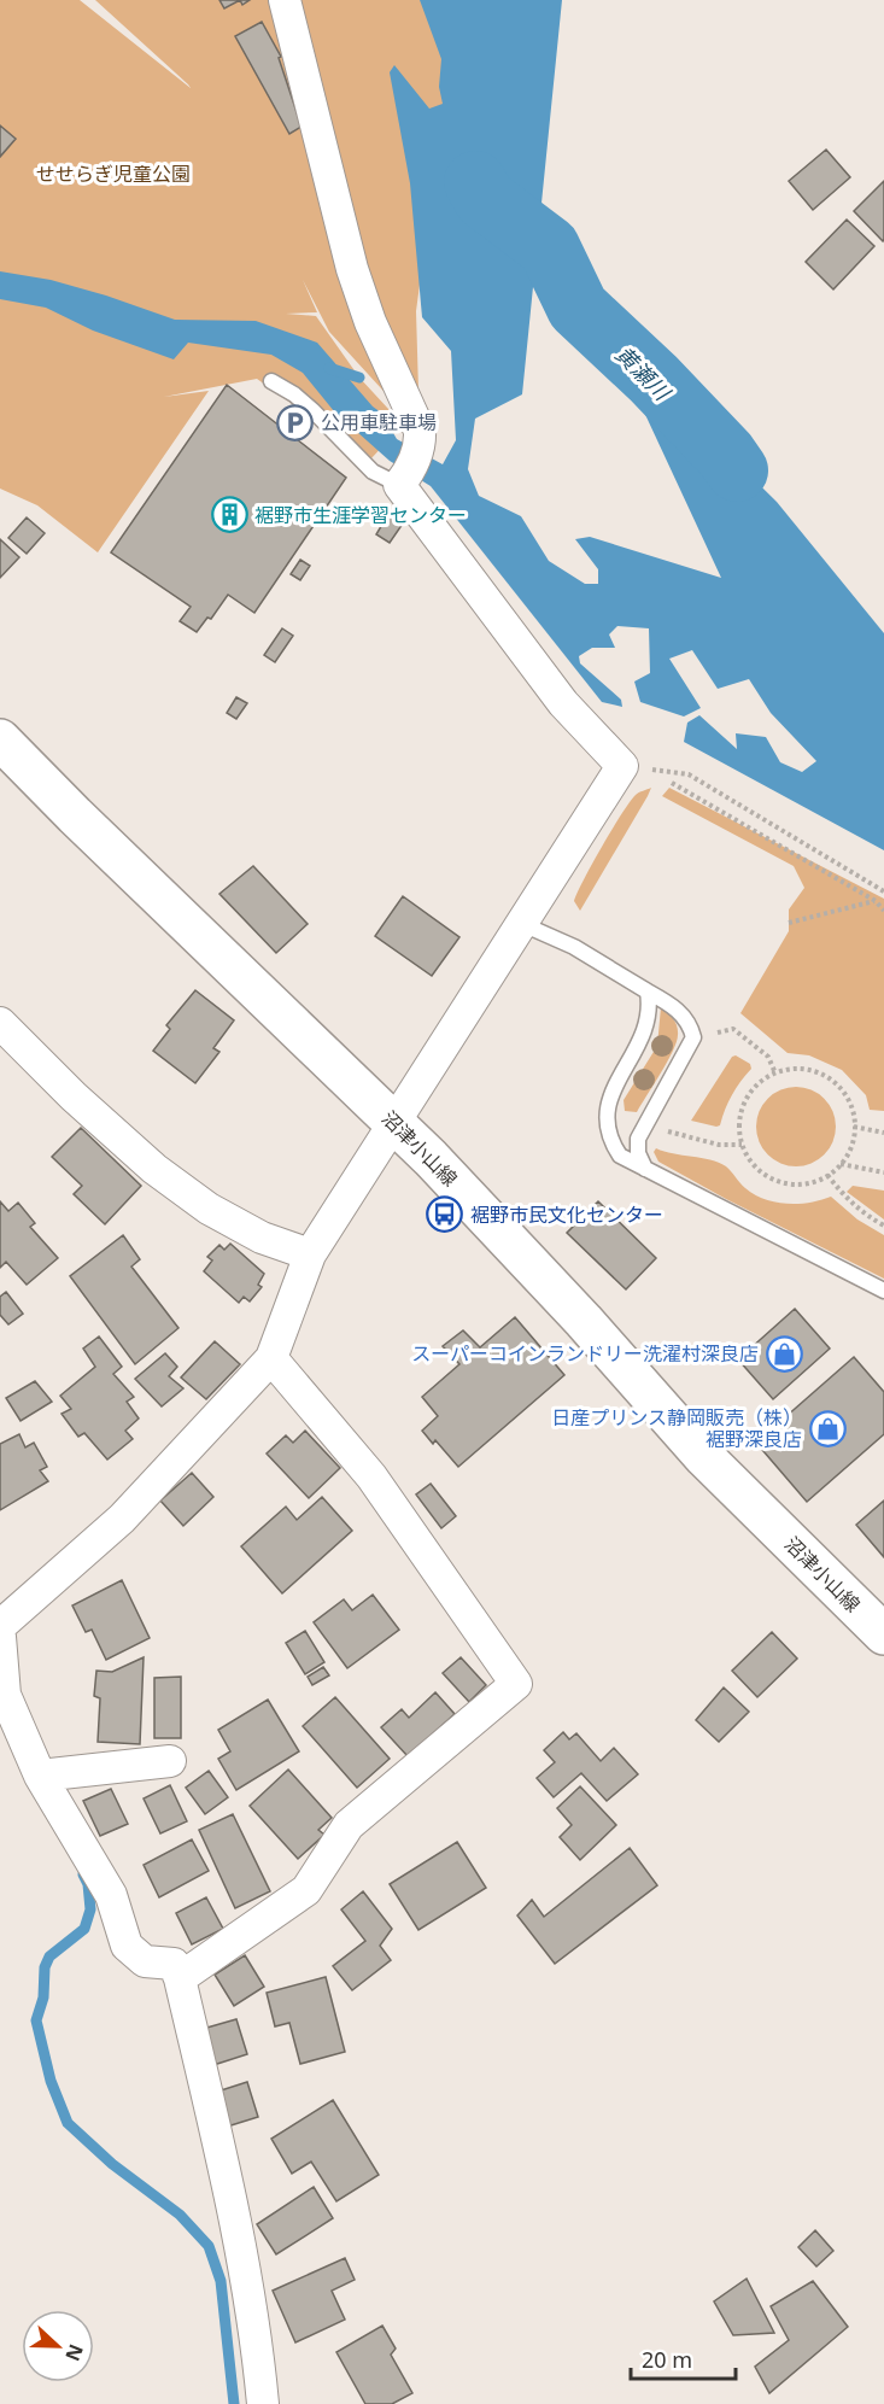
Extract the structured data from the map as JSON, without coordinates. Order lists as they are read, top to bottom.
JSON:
{
  "streets": {
    "main road": ["沼津小山線"]
  },
  "water": ["黄瀬川"],
  "parks": ["せせらぎ児童公園"],
  "places": {
    "parking": ["公用車駐車場"],
    "building": ["裾野市生涯学習センター"],
    "bus stop": ["裾野市民文化センター"],
    "shop": ["スーパーコインランドリー洗濯村深良店", "日産プリンス静岡販売（株） 裾野深良店"]
  },
  "scale_bar": "20 m",
  "north": "right"
}
